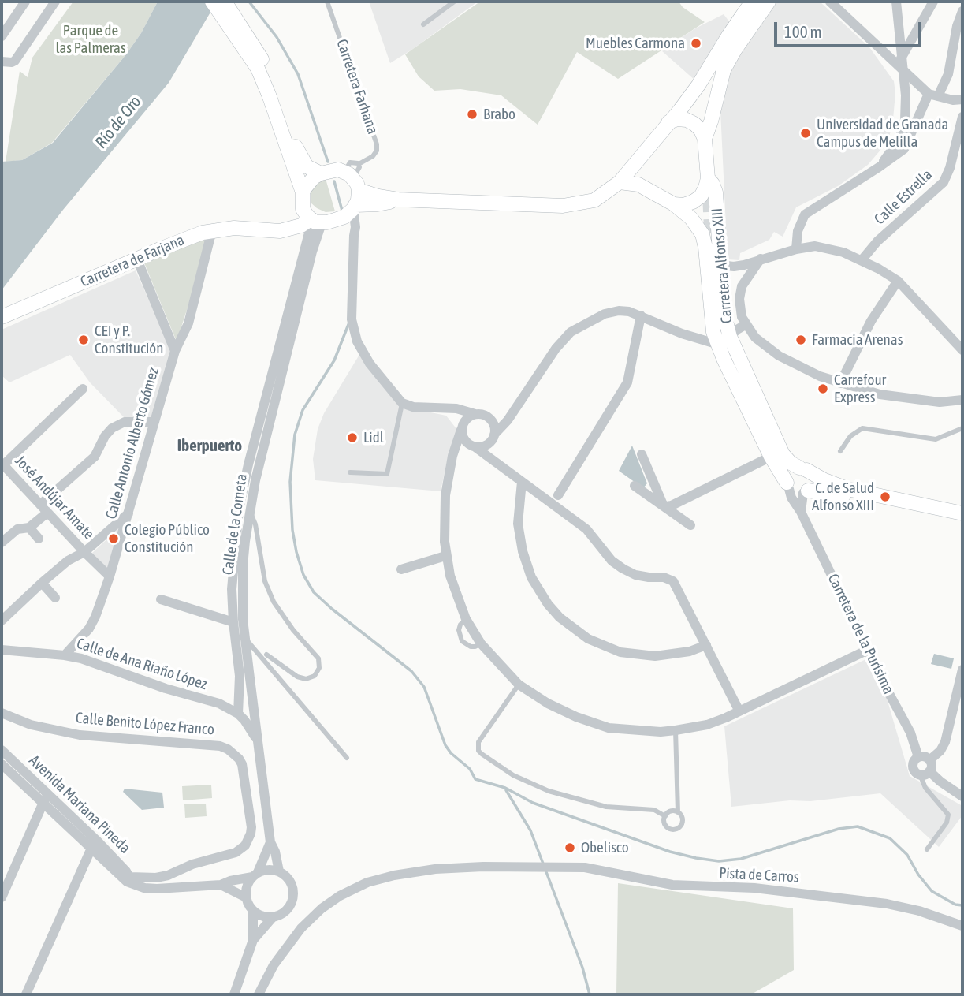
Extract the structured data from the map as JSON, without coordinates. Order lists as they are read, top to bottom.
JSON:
{
  "streets": {
    "street": [
      "Calle Estrella",
      "Carretera de Farjana",
      "Carretera Alfonso XIII",
      "Calle Antonio Alberto Gómez",
      "José Andújar Amate",
      "Calle de la Cometa",
      "Carretera de la Purísima",
      "Calle de Ana Riaño López",
      "Calle Benito López Franco",
      "Avenida Mariana Pineda",
      "Pista de Carros"
    ],
    "lane": ["Carretera Farhana"]
  },
  "crossings": [
    ["Carretera Farhana", "Carretera de Farjana"],
    ["Carretera Farhana", "Calle de la Cometa"],
    ["Carretera de Farjana", "Calle Antonio Alberto Gómez"],
    ["Carretera de Farjana", "Calle de la Cometa"],
    ["Carretera Alfonso XIII", "Carretera de la Purísima"],
    ["Calle Antonio Alberto Gómez", "José Andújar Amate"],
    ["Calle Antonio Alberto Gómez", "Calle de Ana Riaño López"],
    ["Calle de la Cometa", "Calle de Ana Riaño López"],
    ["Calle de la Cometa", "Avenida Mariana Pineda"],
    ["Calle Benito López Franco", "Avenida Mariana Pineda"]
  ],
  "districts": ["Iberpuerto"],
  "water": ["Río de Oro"],
  "parks": ["Parque de las Palmeras"],
  "places": [
    "Muebles Carmona",
    "Brabo",
    "Universidad de Granada Campus de Melilla",
    "CEI y P. Constitución",
    "Farmacia Arenas",
    "Carrefour Express",
    "Lidl",
    "C. de Salud Alfonso XIII",
    "Colegio Público Constitución",
    "Obelisco"
  ],
  "scale_bar": "100 m"
}
